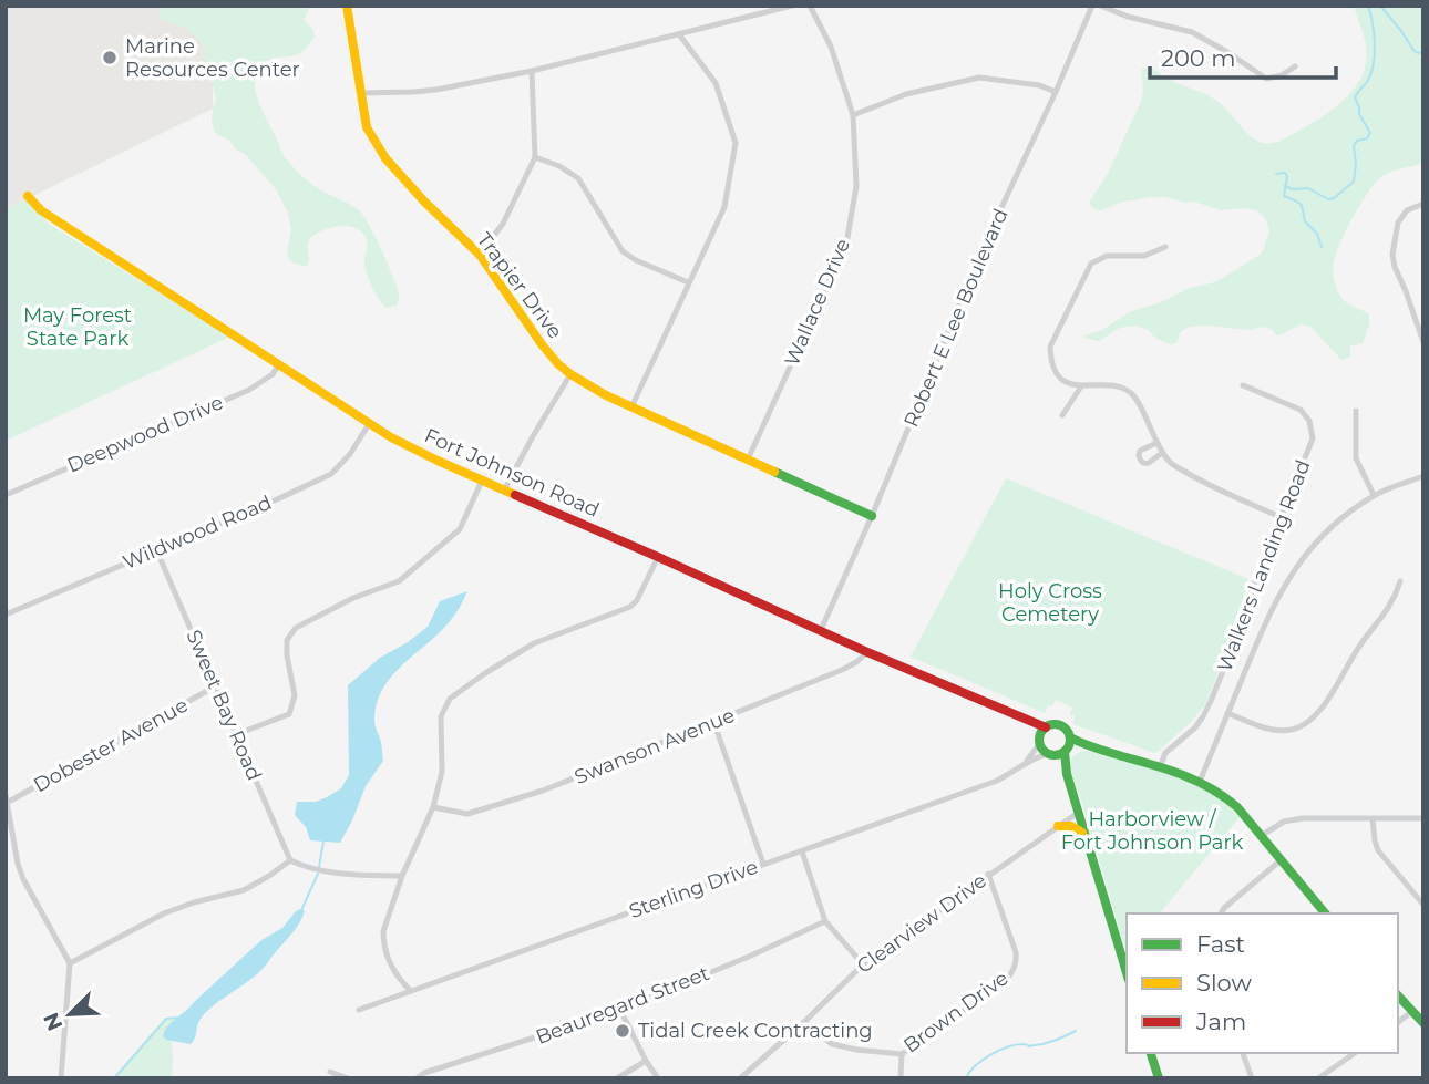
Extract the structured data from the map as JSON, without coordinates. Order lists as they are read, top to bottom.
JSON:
{
  "streets": {
    "street": [
      "Trapier Drive",
      "Wallace Drive",
      "Robert E Lee Boulevard",
      "Deepwood Drive",
      "Fort Johnson Road",
      "Wildwood Road",
      "Walkers Landing Road",
      "Sweet Bay Road",
      "Dobester Avenue",
      "Swanson Avenue",
      "Sterling Drive",
      "Clearview Drive",
      "Beauregard Street",
      "Brown Drive"
    ]
  },
  "crossings": [
    ["Trapier Drive", "Wallace Drive"],
    ["Trapier Drive", "Robert E Lee Boulevard"],
    ["Robert E Lee Boulevard", "Fort Johnson Road"],
    ["Deepwood Drive", "Fort Johnson Road"],
    ["Fort Johnson Road", "Wildwood Road"],
    ["Fort Johnson Road", "Swanson Avenue"],
    ["Fort Johnson Road", "Sterling Drive"],
    ["Wildwood Road", "Sweet Bay Road"],
    ["Sweet Bay Road", "Dobester Avenue"],
    ["Clearview Drive", "Brown Drive"]
  ],
  "parks": ["May Forest State Park", "Holy Cross Cemetery", "Harborview / Fort Johnson Park"],
  "places": ["Marine Resources Center", "Tidal Creek Contracting"],
  "legend": ["Fast", "Slow", "Jam"],
  "scale_bar": "200 m",
  "north": "bottom left"
}
